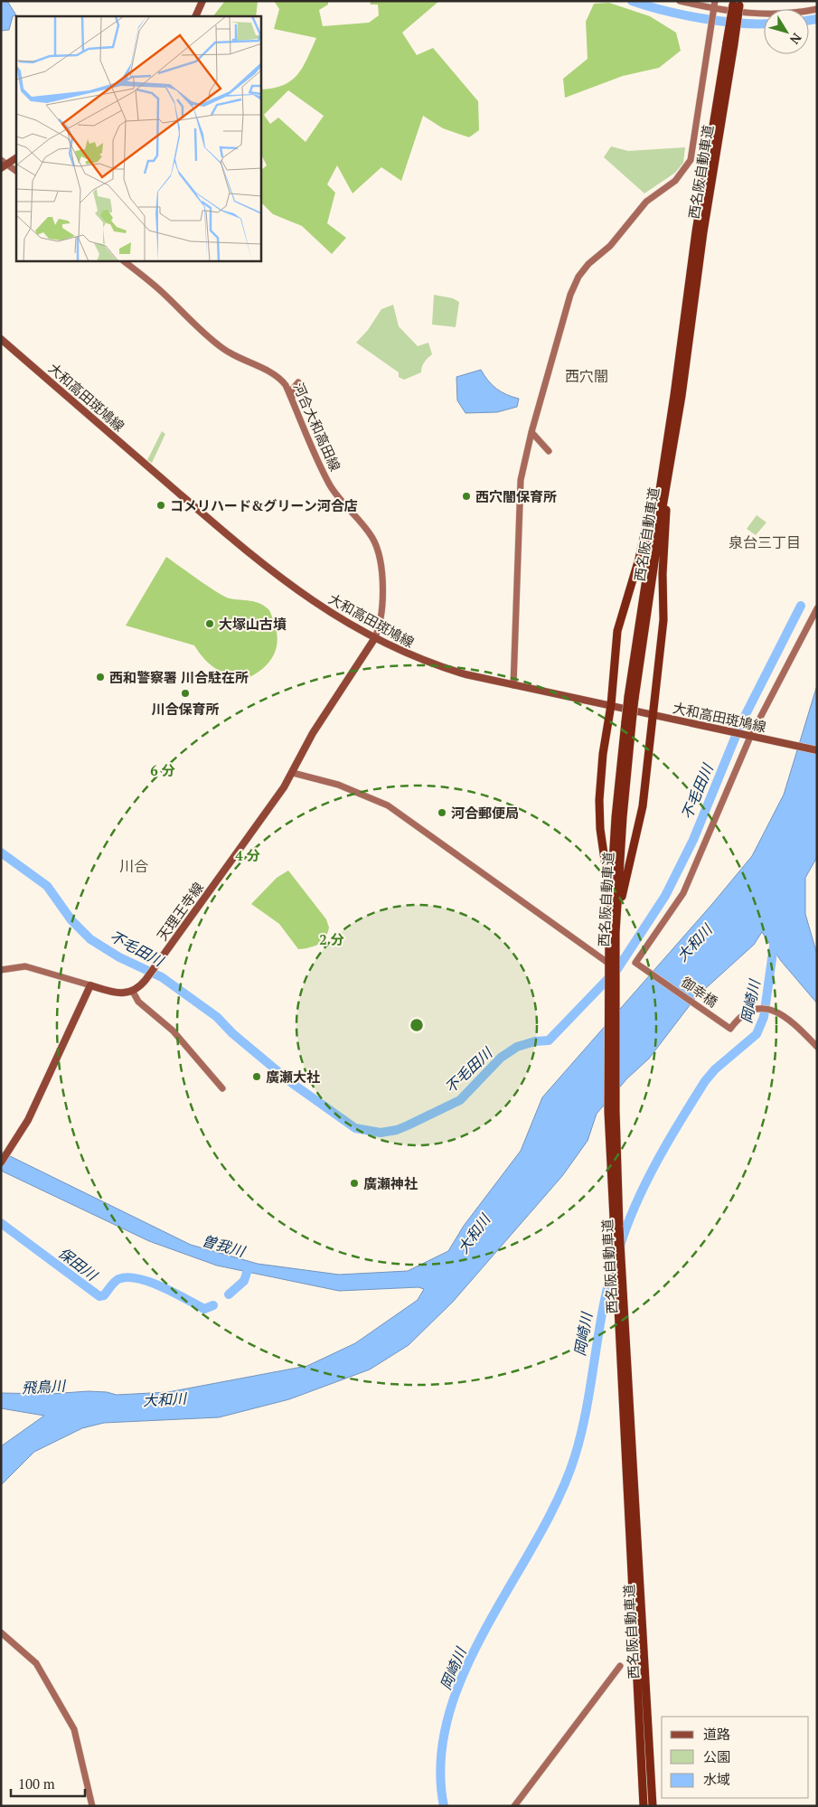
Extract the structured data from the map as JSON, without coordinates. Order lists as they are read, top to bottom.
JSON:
{
  "streets": {
    "highway": ["西名阪自動車道"],
    "main road": ["大和高田斑鳩線", "天理王寺線"],
    "street": ["河合大和高田線", "御幸橋"]
  },
  "crossings": [
    ["大和高田斑鳩線", "河合大和高田線"],
    ["大和高田斑鳩線", "天理王寺線"],
    ["大和高田斑鳩線", "御幸橋"],
    ["河合大和高田線", "天理王寺線"]
  ],
  "districts": ["西穴闇", "泉台三丁目", "川合"],
  "water": [
    "不毛田川",
    "大和川",
    "岡崎川",
    "曽我川",
    "保田川",
    "飛鳥川"
  ],
  "places": [
    "西穴闇保育所",
    "コメリハード&グリーン河合店",
    "大塚山古墳",
    "西和警察署 川合駐在所",
    "川合保育所",
    "河合郵便局",
    "廣瀬大社",
    "廣瀬神社"
  ],
  "legend": ["道路", "公園", "水域"],
  "scale_bar": "100 m",
  "north": "bottom right",
  "rings": ["6 分", "4 分", "2 分"]
}
